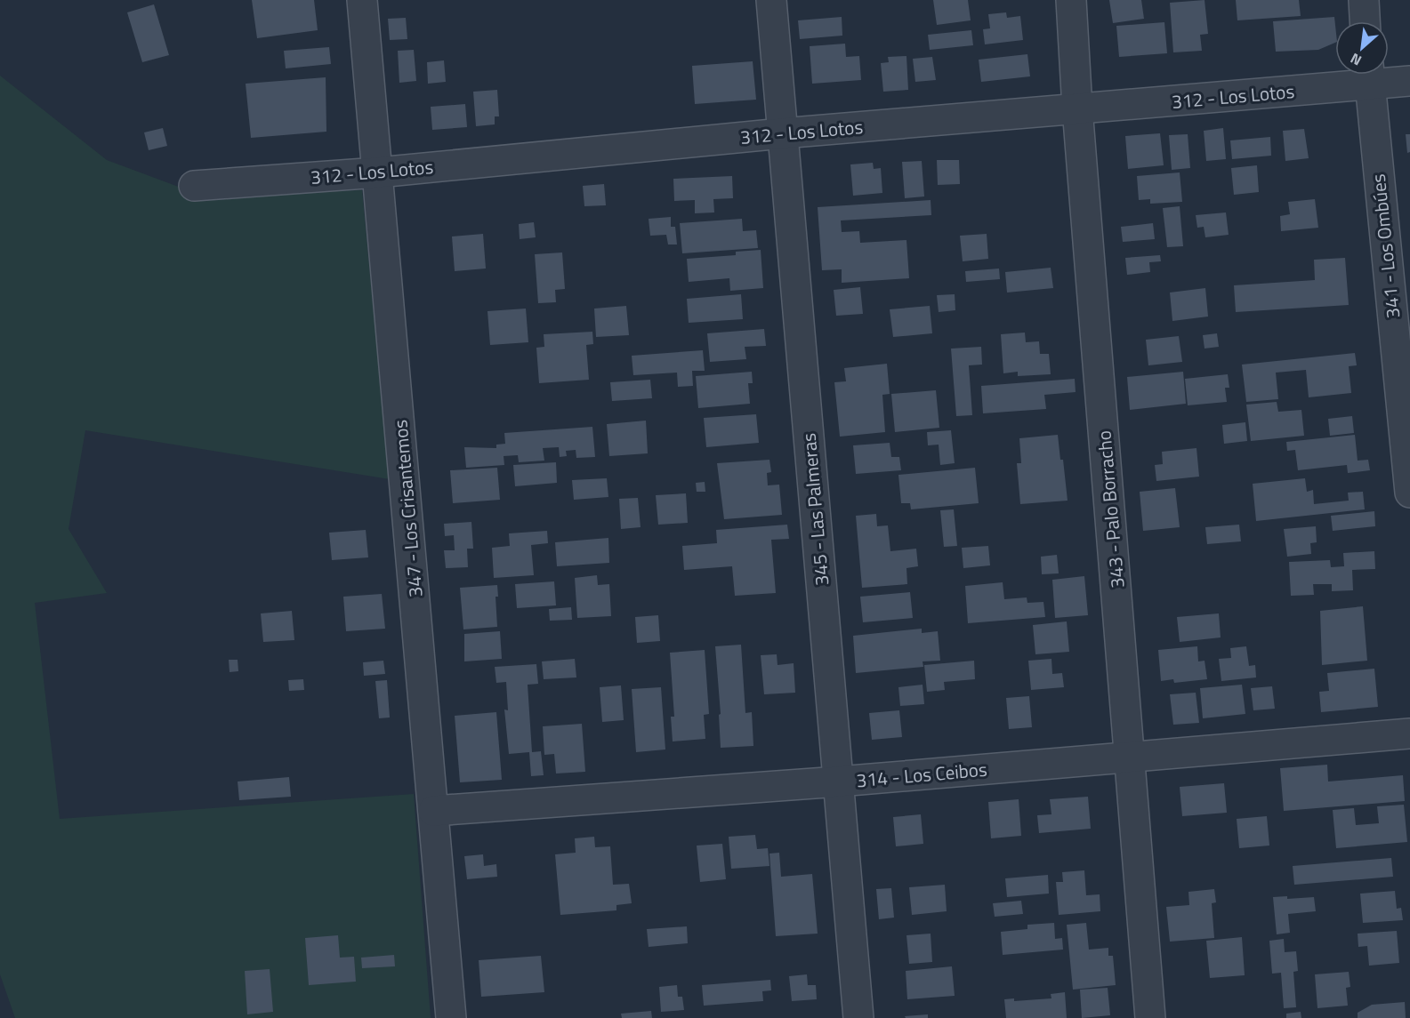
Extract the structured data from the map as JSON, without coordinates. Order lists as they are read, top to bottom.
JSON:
{
  "streets": {
    "street": [
      "312 - Los Lotos",
      "341 - Los Ombúes",
      "347 - Los Crisantemos",
      "345 - Las Palmeras",
      "343 - Palo Borracho",
      "314 - Los Ceibos"
    ]
  },
  "crossings": [
    ["312 - Los Lotos", "341 - Los Ombúes"],
    ["312 - Los Lotos", "347 - Los Crisantemos"],
    ["312 - Los Lotos", "345 - Las Palmeras"],
    ["312 - Los Lotos", "343 - Palo Borracho"],
    ["347 - Los Crisantemos", "314 - Los Ceibos"],
    ["345 - Las Palmeras", "314 - Los Ceibos"],
    ["343 - Palo Borracho", "314 - Los Ceibos"]
  ],
  "north": "bottom left"
}
